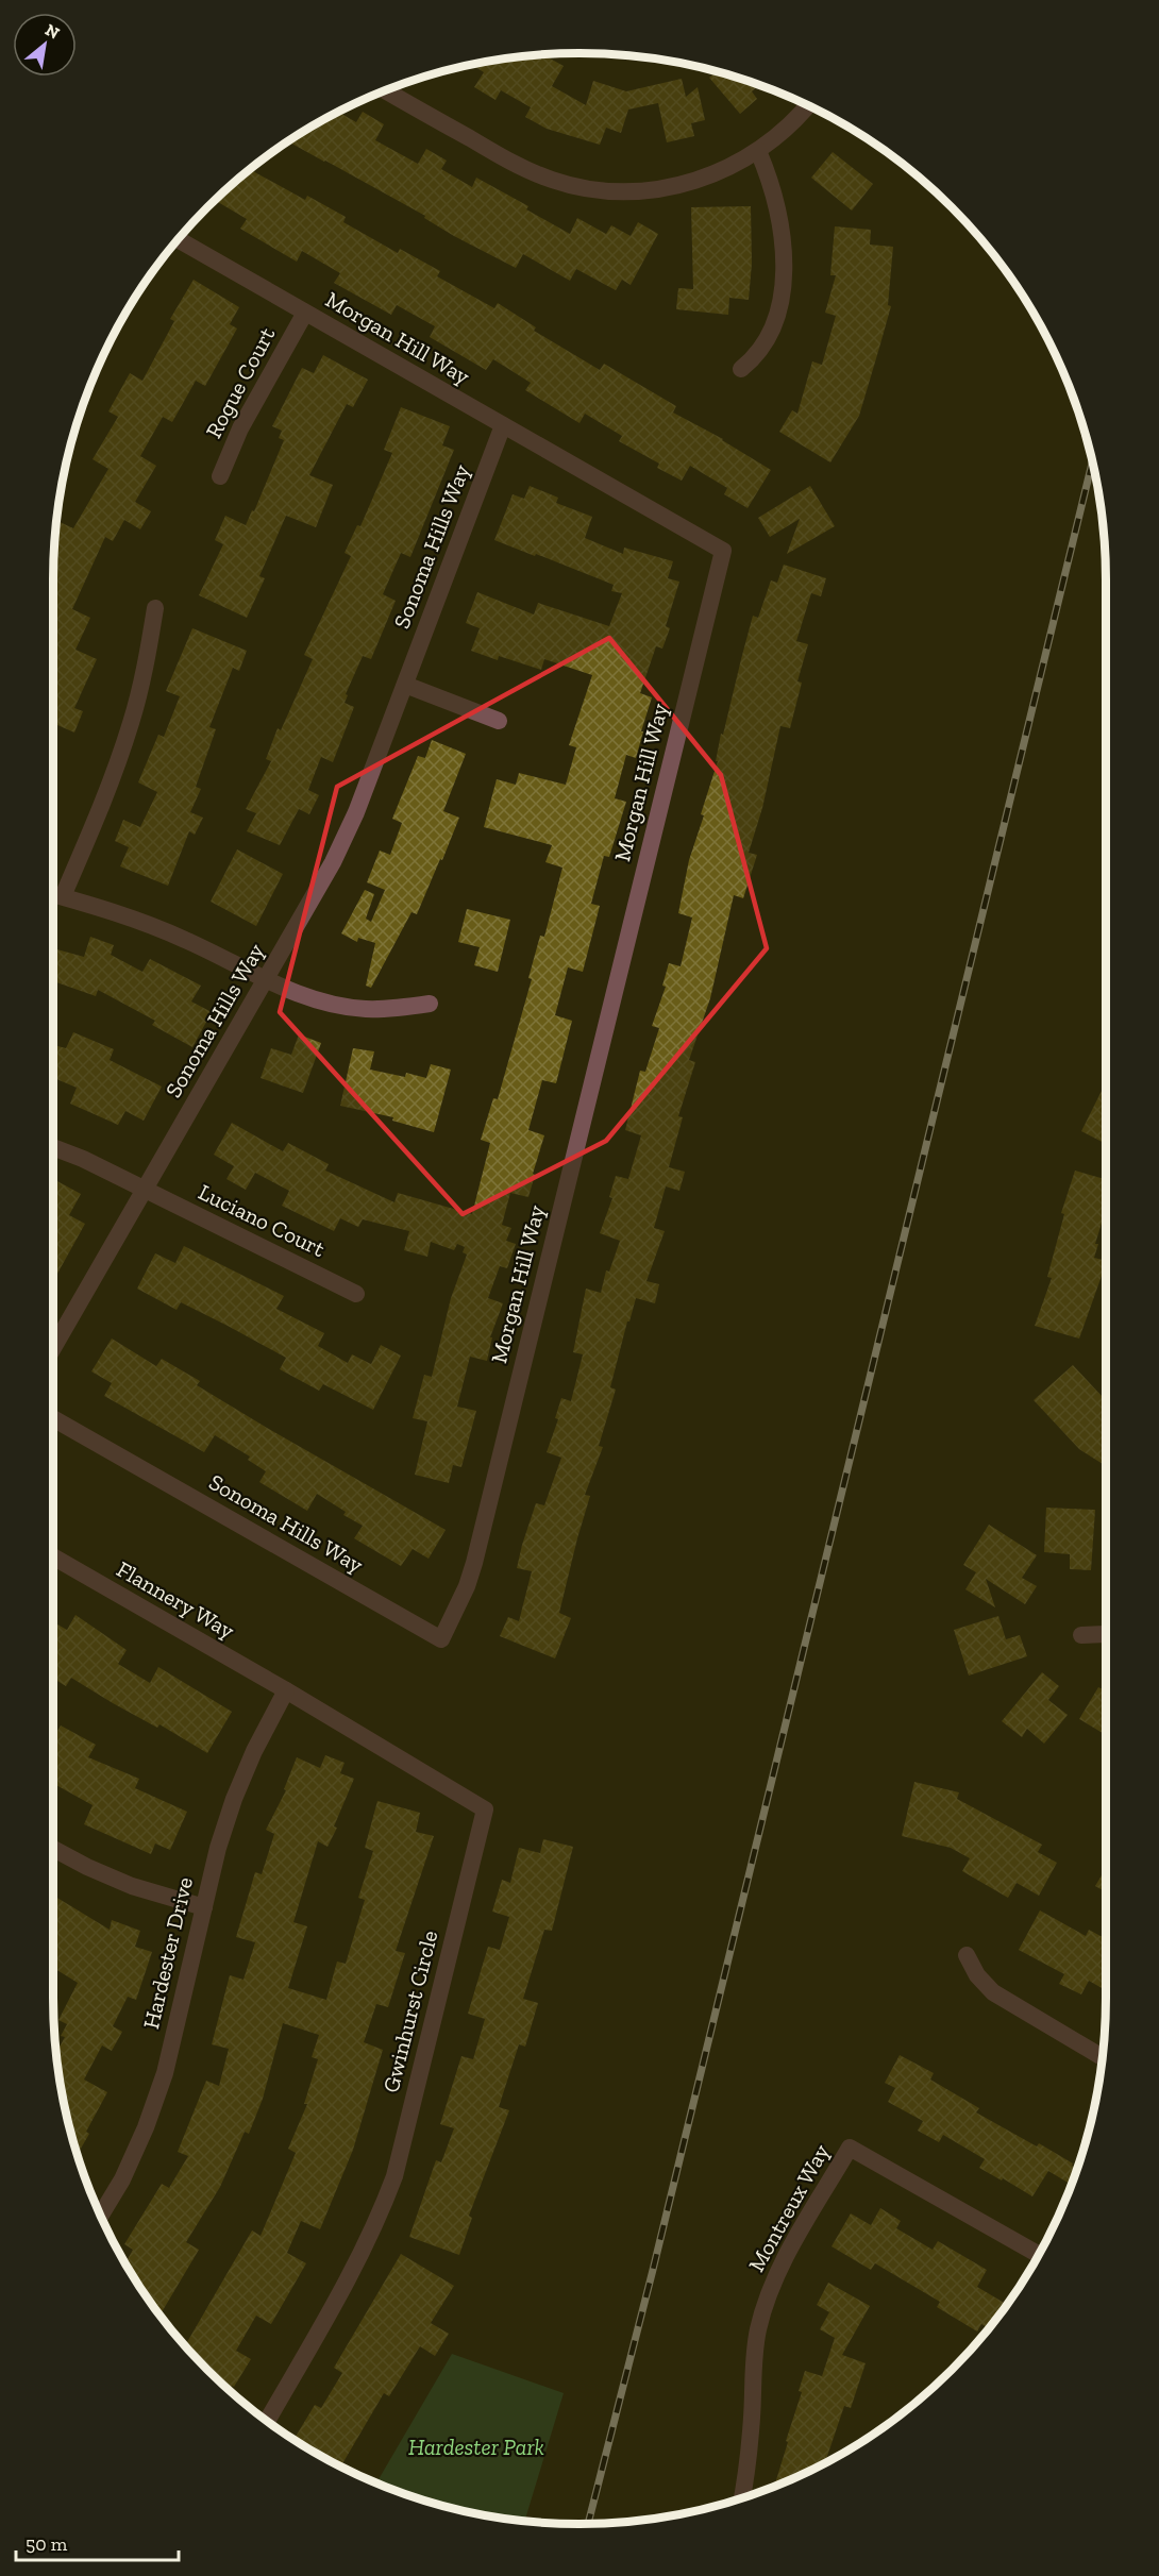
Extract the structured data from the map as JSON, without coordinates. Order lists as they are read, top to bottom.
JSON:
{
  "streets": {
    "street": [
      "Morgan Hill Way",
      "Rogue Court",
      "Sonoma Hills Way",
      "Luciano Court",
      "Flannery Way",
      "Hardester Drive",
      "Gwinhurst Circle",
      "Montreux Way"
    ]
  },
  "crossings": [
    ["Morgan Hill Way", "Rogue Court"],
    ["Morgan Hill Way", "Sonoma Hills Way"],
    ["Sonoma Hills Way", "Luciano Court"],
    ["Flannery Way", "Hardester Drive"],
    ["Flannery Way", "Gwinhurst Circle"],
    ["Hardester Drive", "Gwinhurst Circle"]
  ],
  "parks": ["Hardester Park"],
  "scale_bar": "50 m",
  "north": "top right"
}
